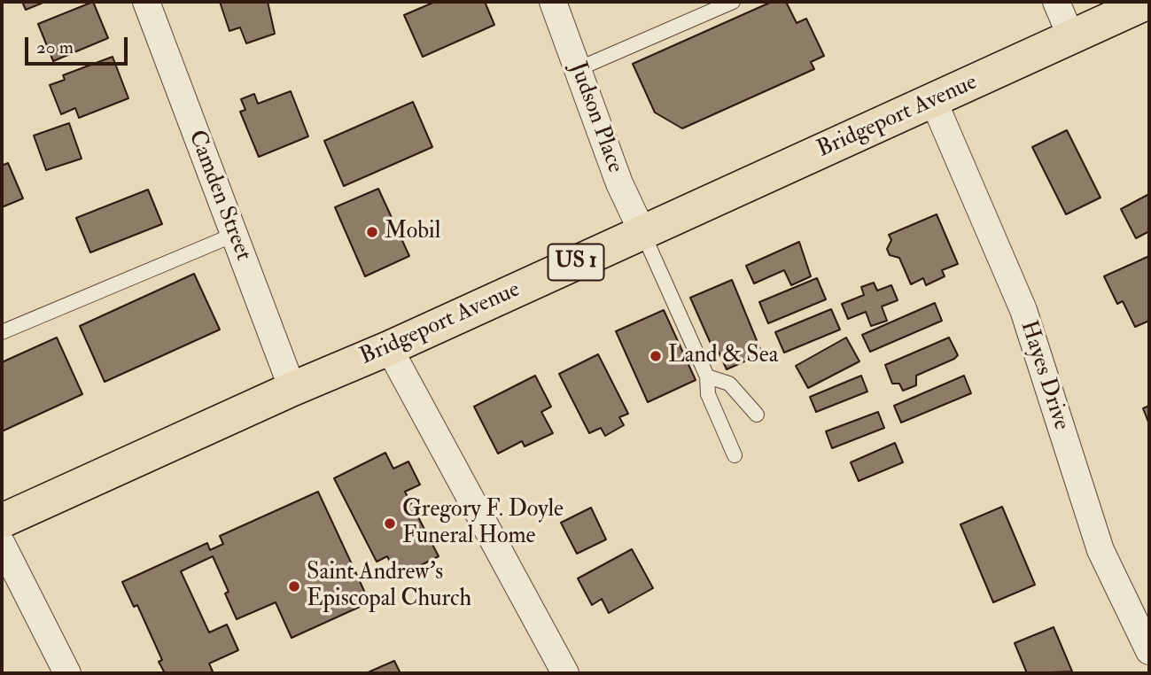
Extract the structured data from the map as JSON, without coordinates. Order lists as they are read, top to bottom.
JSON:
{
  "streets": {
    "main road": ["Bridgeport Avenue", "US 1"],
    "street": ["Judson Place", "Camden Street", "Hayes Drive"]
  },
  "crossings": [
    ["Bridgeport Avenue", "Judson Place"],
    ["Bridgeport Avenue", "Camden Street"],
    ["Bridgeport Avenue", "Hayes Drive"]
  ],
  "places": [
    "Mobil",
    "Land & Sea",
    "Gregory F. Doyle Funeral Home",
    "Saint Andrew's Episcopal Church"
  ],
  "scale_bar": "20 m"
}
